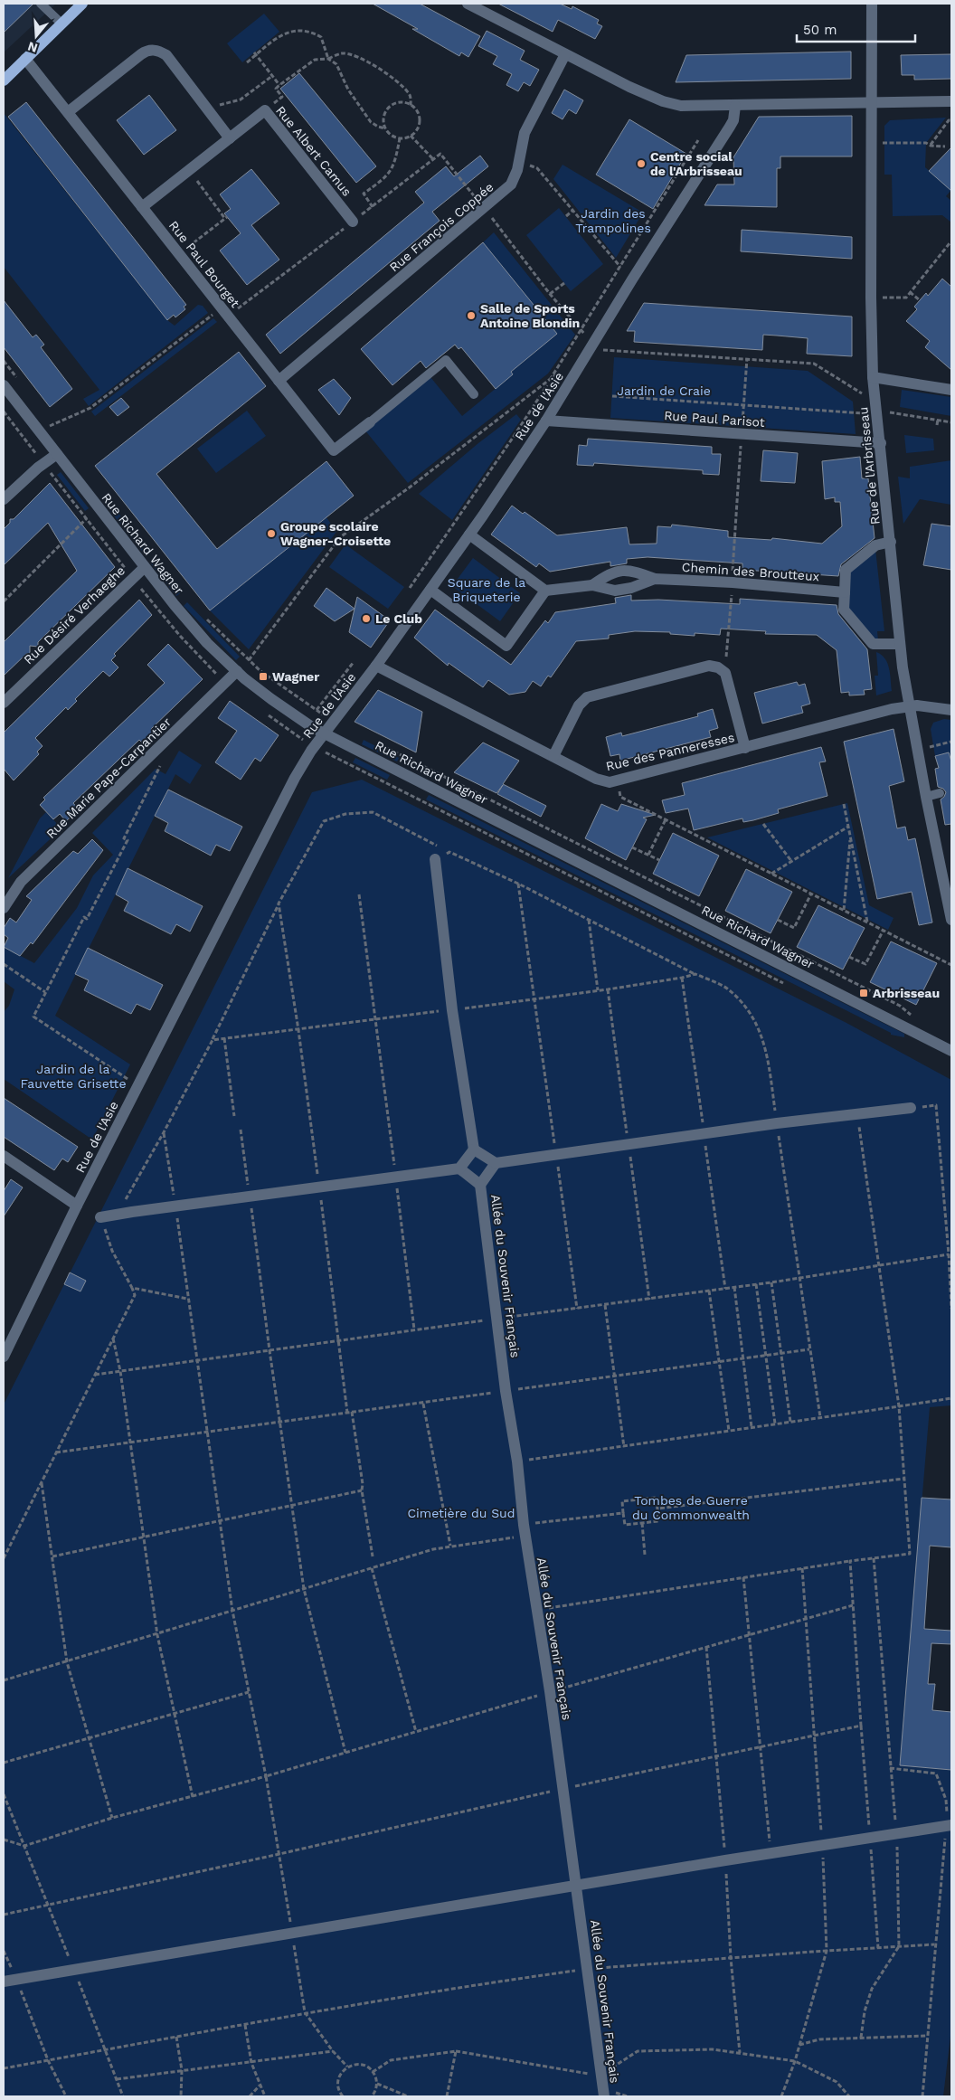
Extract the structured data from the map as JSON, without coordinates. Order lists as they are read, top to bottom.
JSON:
{
  "streets": {
    "street": [
      "Rue Albert Camus",
      "Rue François Coppée",
      "Rue Paul Bourget",
      "Rue de l'Asie",
      "Rue Paul Parisot",
      "Rue de l'Arbrisseau",
      "Rue Richard Wagner",
      "Chemin des Broutteux",
      "Rue Désiré Verhaeghe",
      "Rue des Panneresses",
      "Rue Marie Pape-Carpantier",
      "Allée du Souvenir Français"
    ]
  },
  "crossings": [
    ["Rue Albert Camus", "Rue Paul Bourget"],
    ["Rue François Coppée", "Rue Paul Bourget"],
    ["Rue de l'Asie", "Rue Paul Parisot"],
    ["Rue de l'Asie", "Rue Richard Wagner"],
    ["Rue de l'Asie", "Rue des Panneresses"],
    ["Rue Paul Parisot", "Rue de l'Arbrisseau"],
    ["Rue de l'Arbrisseau", "Rue des Panneresses"],
    ["Rue Richard Wagner", "Rue Désiré Verhaeghe"],
    ["Rue Richard Wagner", "Rue Marie Pape-Carpantier"]
  ],
  "parks": [
    "Jardin des Trampolines",
    "Jardin de Craie",
    "Square de la Briqueterie",
    "Jardin de la Fauvette Grisette",
    "Tombes de Guerre du Commonwealth",
    "Cimetière du Sud"
  ],
  "places": {
    "other": [
      "Centre social de l'Arbrisseau",
      "Salle de Sports Antoine Blondin",
      "Groupe scolaire Wagner-Croisette",
      "Le Club"
    ],
    "transit": ["Wagner", "Arbrisseau"]
  },
  "scale_bar": "50 m",
  "north": "bottom"
}
